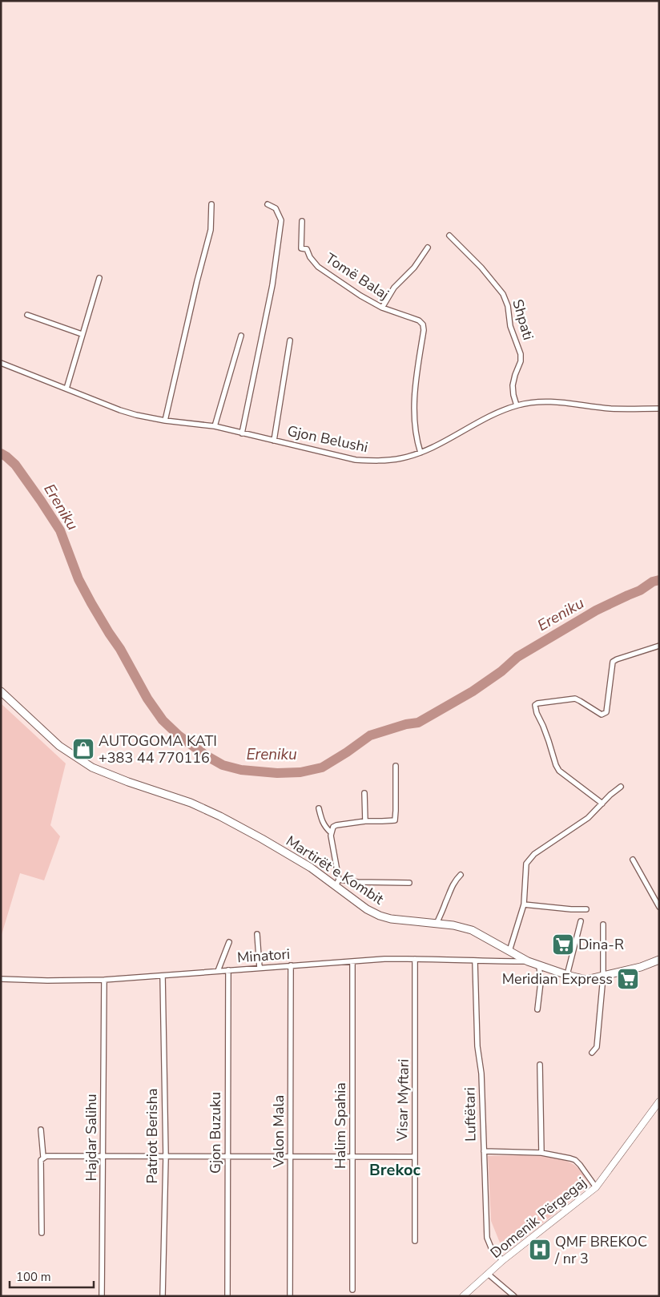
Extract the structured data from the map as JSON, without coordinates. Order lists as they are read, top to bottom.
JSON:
{
  "streets": {
    "main road": ["Martirët e Kombit", "Domenik Përgegaj"],
    "street": [
      "Tomë Balaj",
      "Shpati",
      "Gjon Belushi",
      "Minatori",
      "Visar Myftari",
      "Luftëtari",
      "Halim Spahia",
      "Valon Mala",
      "Gjon Buzuku",
      "Patriot Berisha",
      "Hajdar Salihu"
    ]
  },
  "crossings": [
    ["Tomë Balaj", "Gjon Belushi"],
    ["Shpati", "Gjon Belushi"],
    ["Martirët e Kombit", "Minatori"],
    ["Minatori", "Visar Myftari"],
    ["Minatori", "Luftëtari"],
    ["Minatori", "Halim Spahia"],
    ["Minatori", "Valon Mala"],
    ["Minatori", "Gjon Buzuku"],
    ["Minatori", "Patriot Berisha"],
    ["Minatori", "Hajdar Salihu"],
    ["Luftëtari", "Domenik Përgegaj"]
  ],
  "districts": ["Brekoc"],
  "water": ["Ereniku"],
  "places": {
    "shop": ["AUTOGOMA KATI +383 44 770116"],
    "supermarket": ["Dina-R", "Meridian Express"],
    "hospital": ["QMF BREKOC / nr 3"]
  },
  "scale_bar": "100 m"
}
